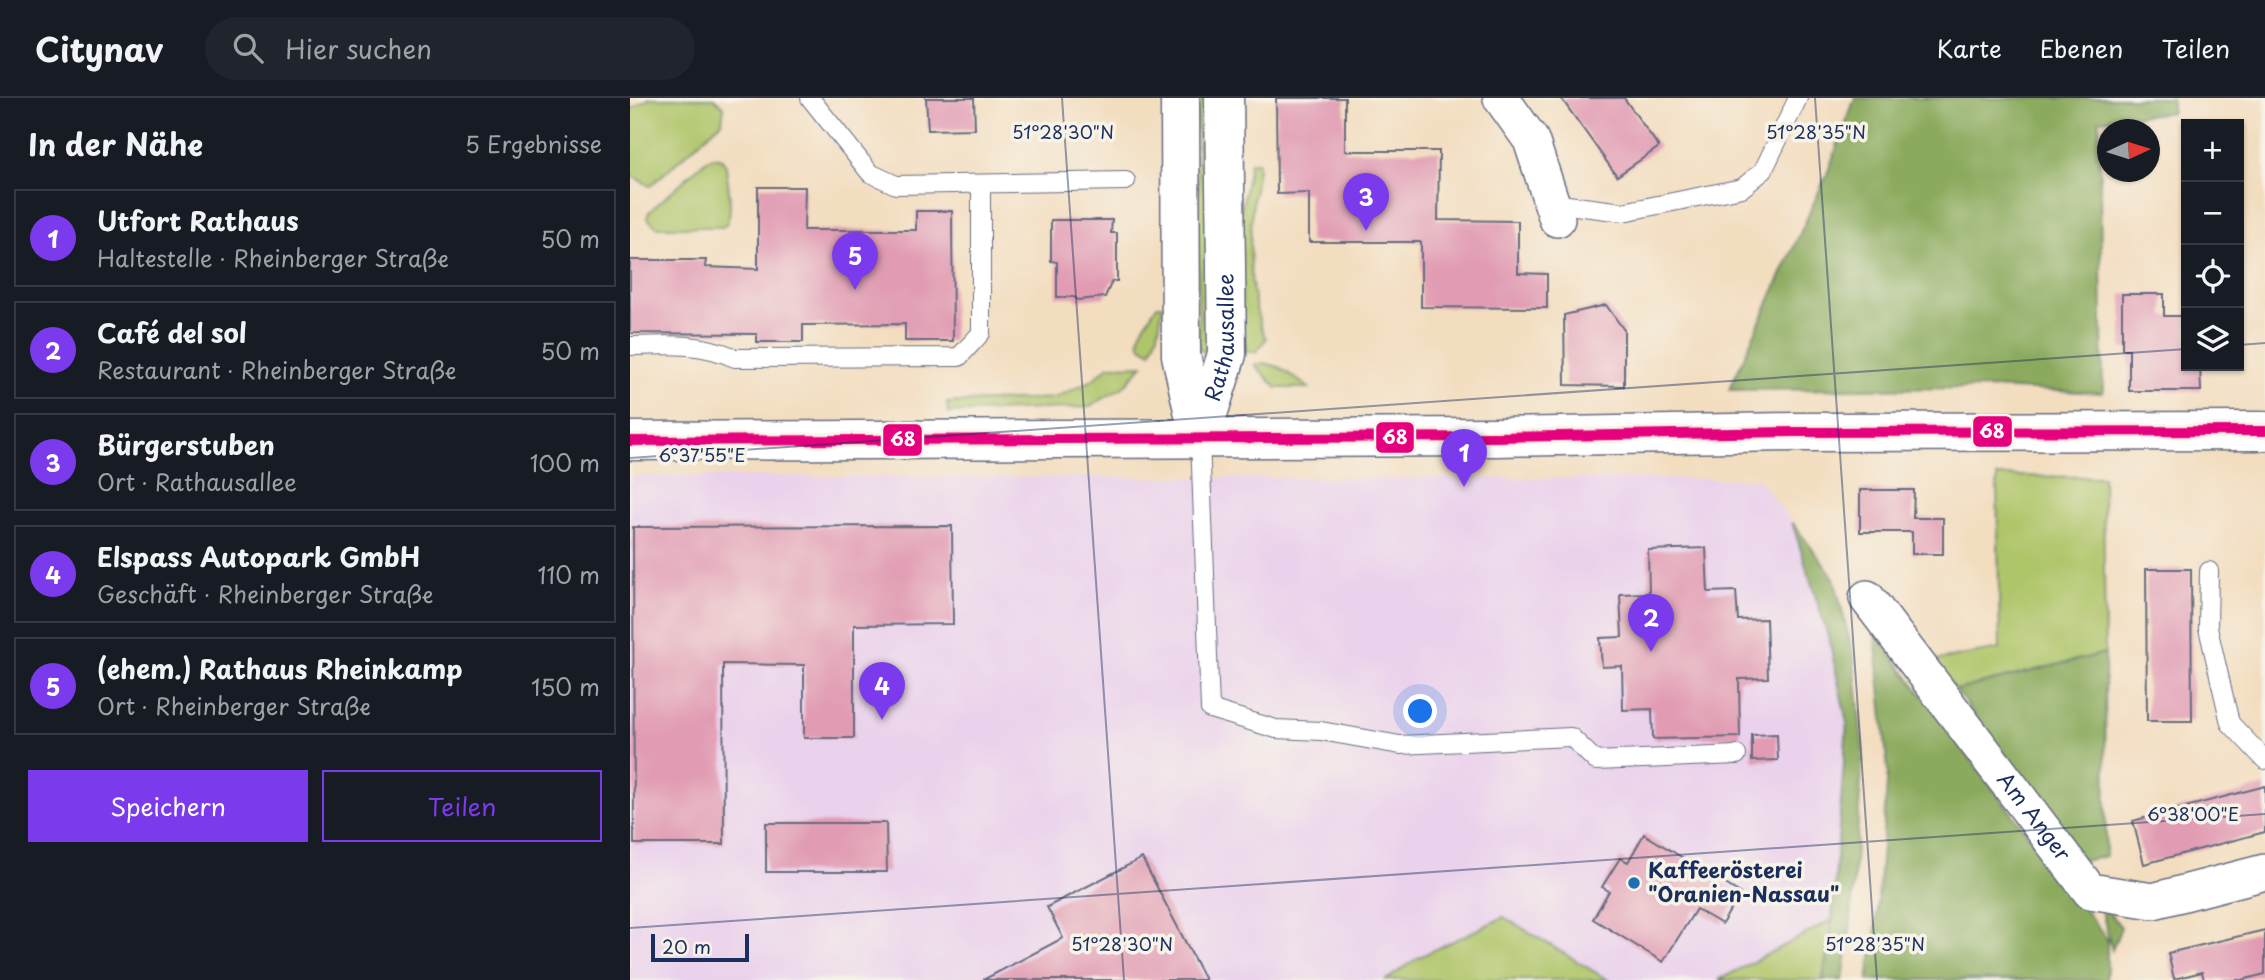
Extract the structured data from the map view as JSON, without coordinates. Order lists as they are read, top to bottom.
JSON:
{
  "streets": {
    "main road": ["Rathausallee"],
    "street": ["Am Anger"]
  },
  "places": ["Kaffeerösterei \"Oranien-Nassau\""],
  "lines": ["transit line 68"],
  "scale_bar": "20 m",
  "north": "right",
  "page": {
    "header": "Citynav",
    "search": "Hier suchen",
    "nav": ["Karte", "Ebenen", "Teilen"],
    "heading": ["In der Nähe", "5 Ergebnisse"],
    "map_buttons": ["+", "−"],
    "pins": [
      "3",
      "5",
      "1",
      "2",
      "4"
    ],
    "list": [
      {
        "mark": "1",
        "name": "Utfort Rathaus",
        "note": "Haltestelle · Rheinberger Straße",
        "value": "50 m"
      },
      {
        "mark": "2",
        "name": "Café del sol",
        "note": "Restaurant · Rheinberger Straße",
        "value": "50 m"
      },
      {
        "mark": "3",
        "name": "Bürgerstuben",
        "note": "Ort · Rathausallee",
        "value": "100 m"
      },
      {
        "mark": "4",
        "name": "Elspass Autopark GmbH",
        "note": "Geschäft · Rheinberger Straße",
        "value": "110 m"
      },
      {
        "mark": "5",
        "name": "(ehem.) Rathaus Rheinkamp",
        "note": "Ort · Rheinberger Straße",
        "value": "150 m"
      }
    ],
    "buttons": ["Speichern", "Teilen"],
    "scale": "20 m"
  },
  "coordinates": [
    "51°28'30\"N",
    "51°28'35\"N",
    "6°37'55\"E",
    "6°38'00\"E"
  ]
}
